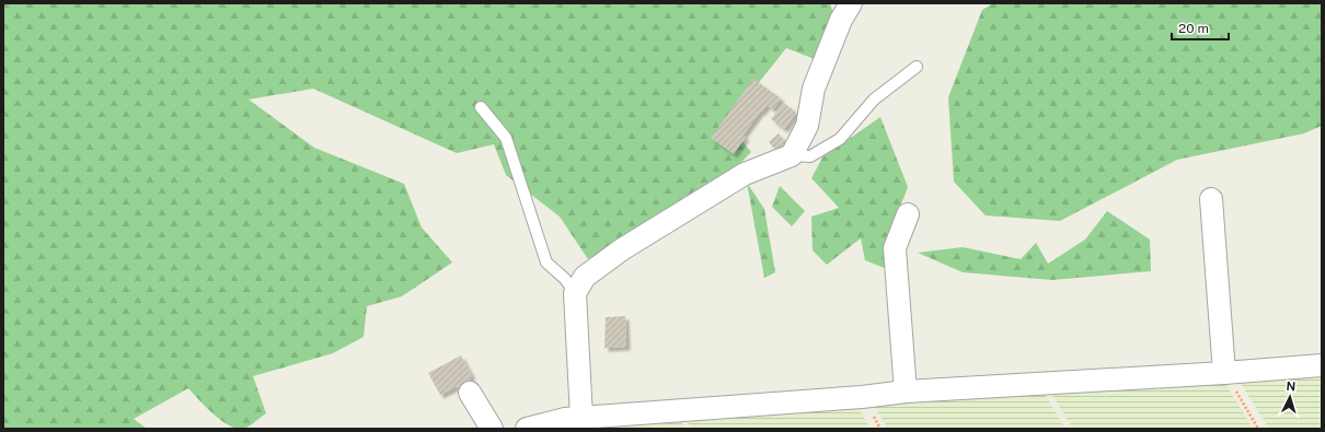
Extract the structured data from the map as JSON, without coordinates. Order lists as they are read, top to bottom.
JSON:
{
  "scale_bar": "20 m",
  "north": "top"
}
